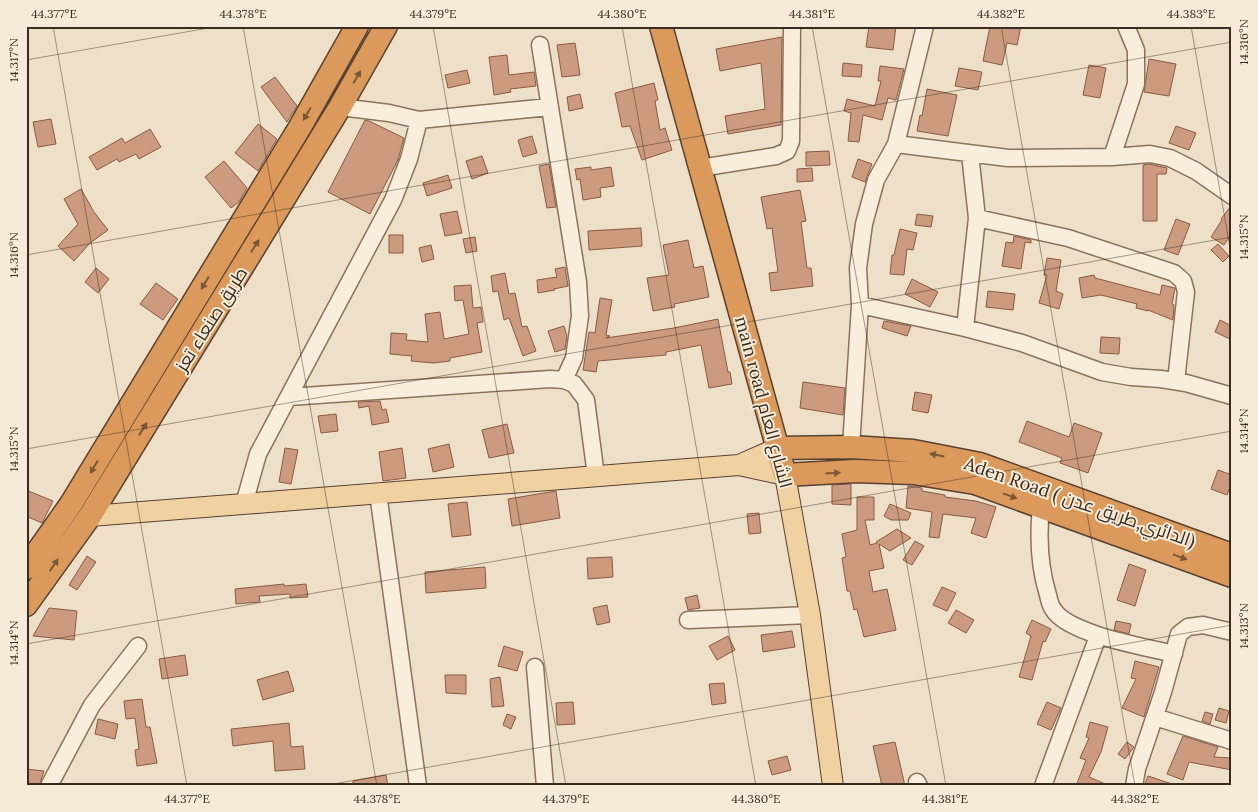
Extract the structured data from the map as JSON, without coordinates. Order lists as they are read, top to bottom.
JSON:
{
  "streets": {
    "highway": ["طريق صنعاء تعز", "main road الشارع العام", "Aden Road ( الدائري,طريق عدن)"]
  },
  "crossings": [
    ["main road الشارع العام", "Aden Road ( الدائري,طريق عدن)"]
  ],
  "coordinates": [
    "44.377°E",
    "44.378°E",
    "44.379°E",
    "44.380°E",
    "44.381°E",
    "44.382°E",
    "44.383°E",
    "14.316°N",
    "14.317°N",
    "14.315°N",
    "14.314°N",
    "14.313°N"
  ]
}
